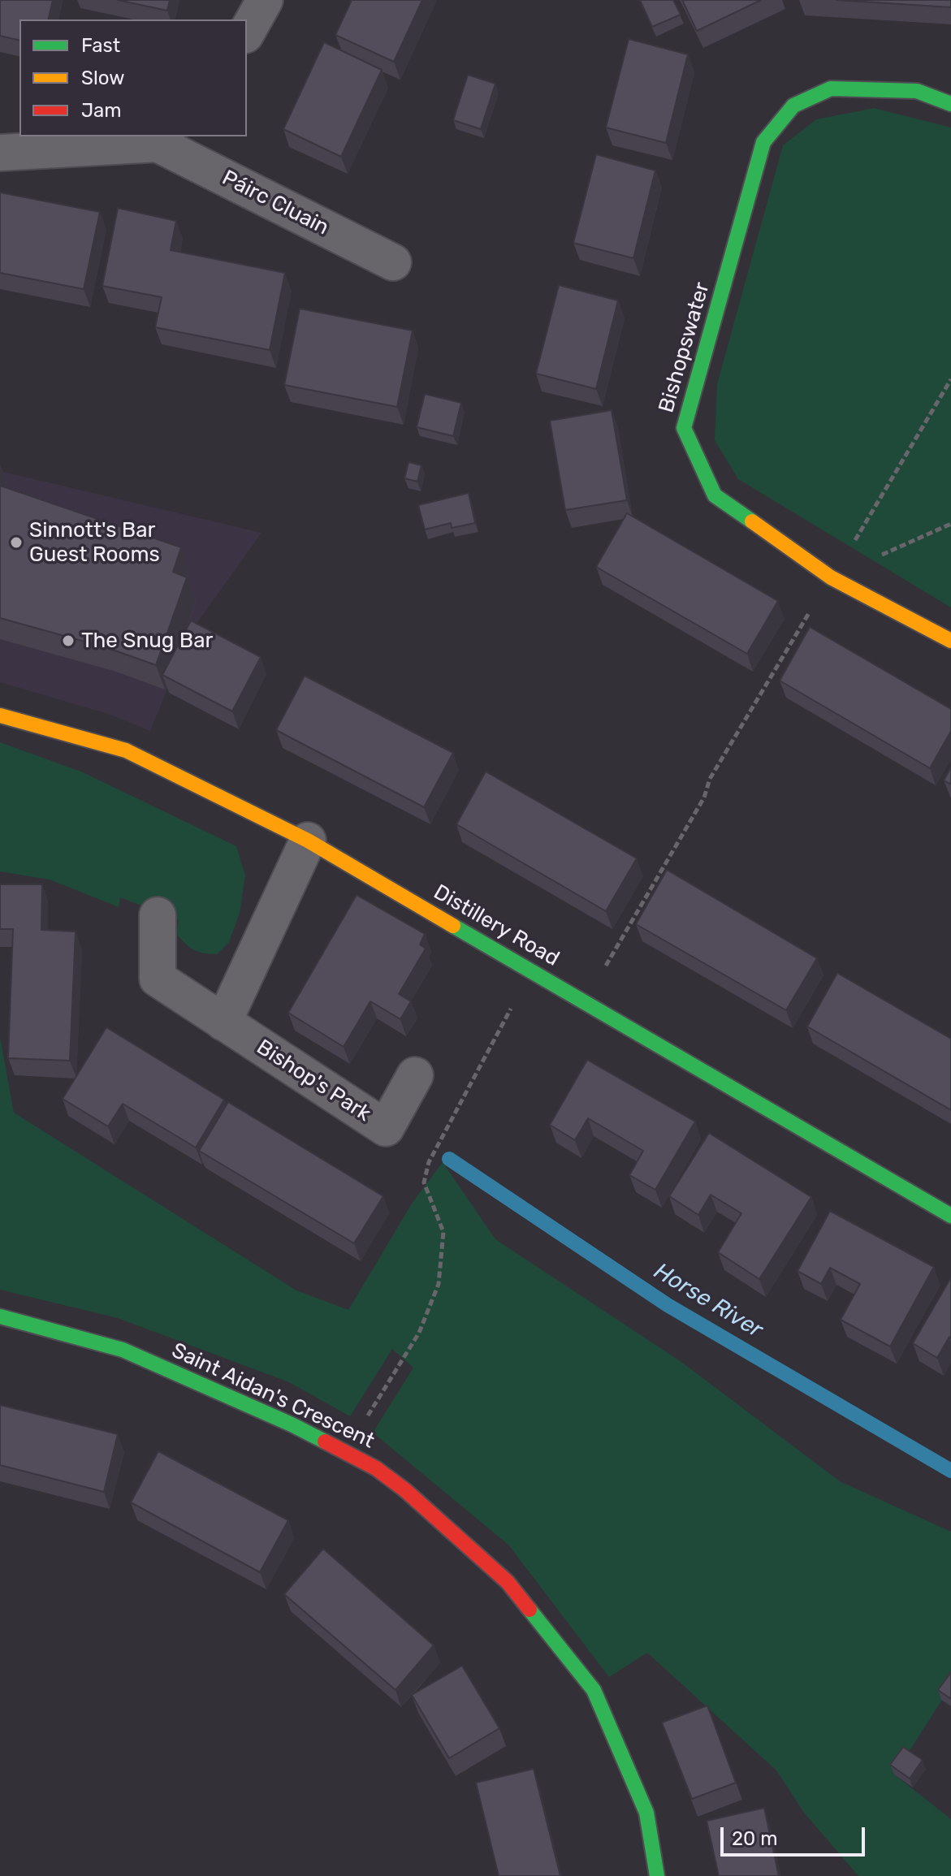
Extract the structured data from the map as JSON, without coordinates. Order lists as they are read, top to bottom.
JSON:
{
  "streets": {
    "street": [
      "Páirc Cluain",
      "Bishopswater",
      "Distillery Road",
      "Bishop's Park",
      "Saint Aidan's Crescent"
    ]
  },
  "water": ["Horse River"],
  "places": ["Sinnott's Bar Guest Rooms", "The Snug Bar"],
  "legend": ["Fast", "Slow", "Jam"],
  "scale_bar": "20 m"
}
